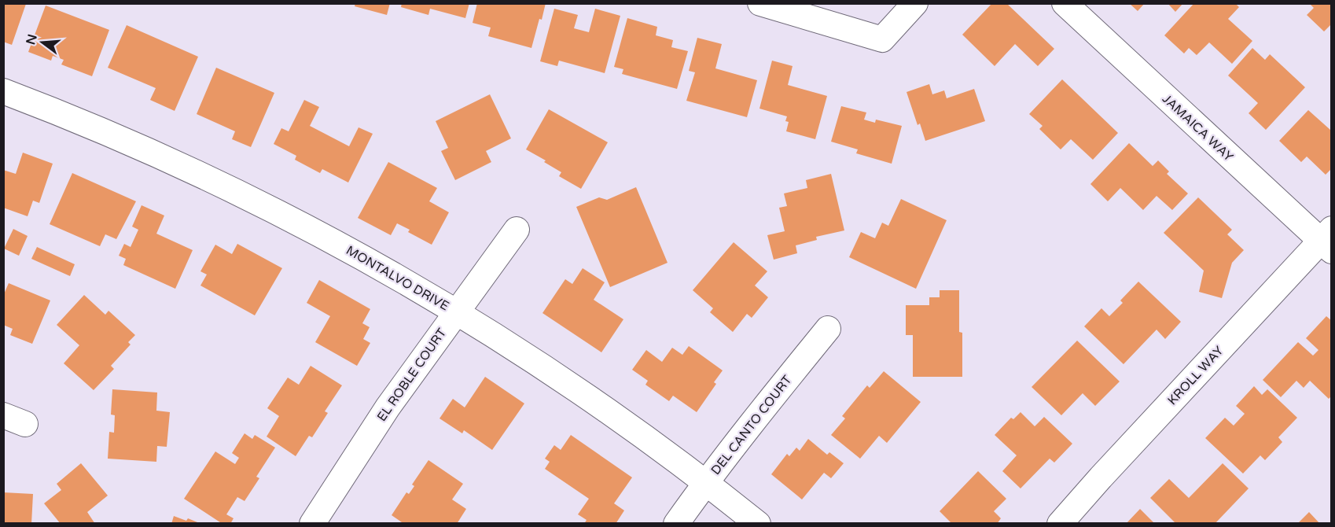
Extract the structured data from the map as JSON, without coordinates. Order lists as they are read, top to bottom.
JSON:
{
  "streets": {
    "street": [
      "JAMAICA WAY",
      "MONTALVO DRIVE",
      "EL ROBLE COURT",
      "KROLL WAY",
      "DEL CANTO COURT"
    ]
  },
  "crossings": [
    ["JAMAICA WAY", "KROLL WAY"],
    ["MONTALVO DRIVE", "EL ROBLE COURT"],
    ["MONTALVO DRIVE", "DEL CANTO COURT"]
  ],
  "north": "left"
}
